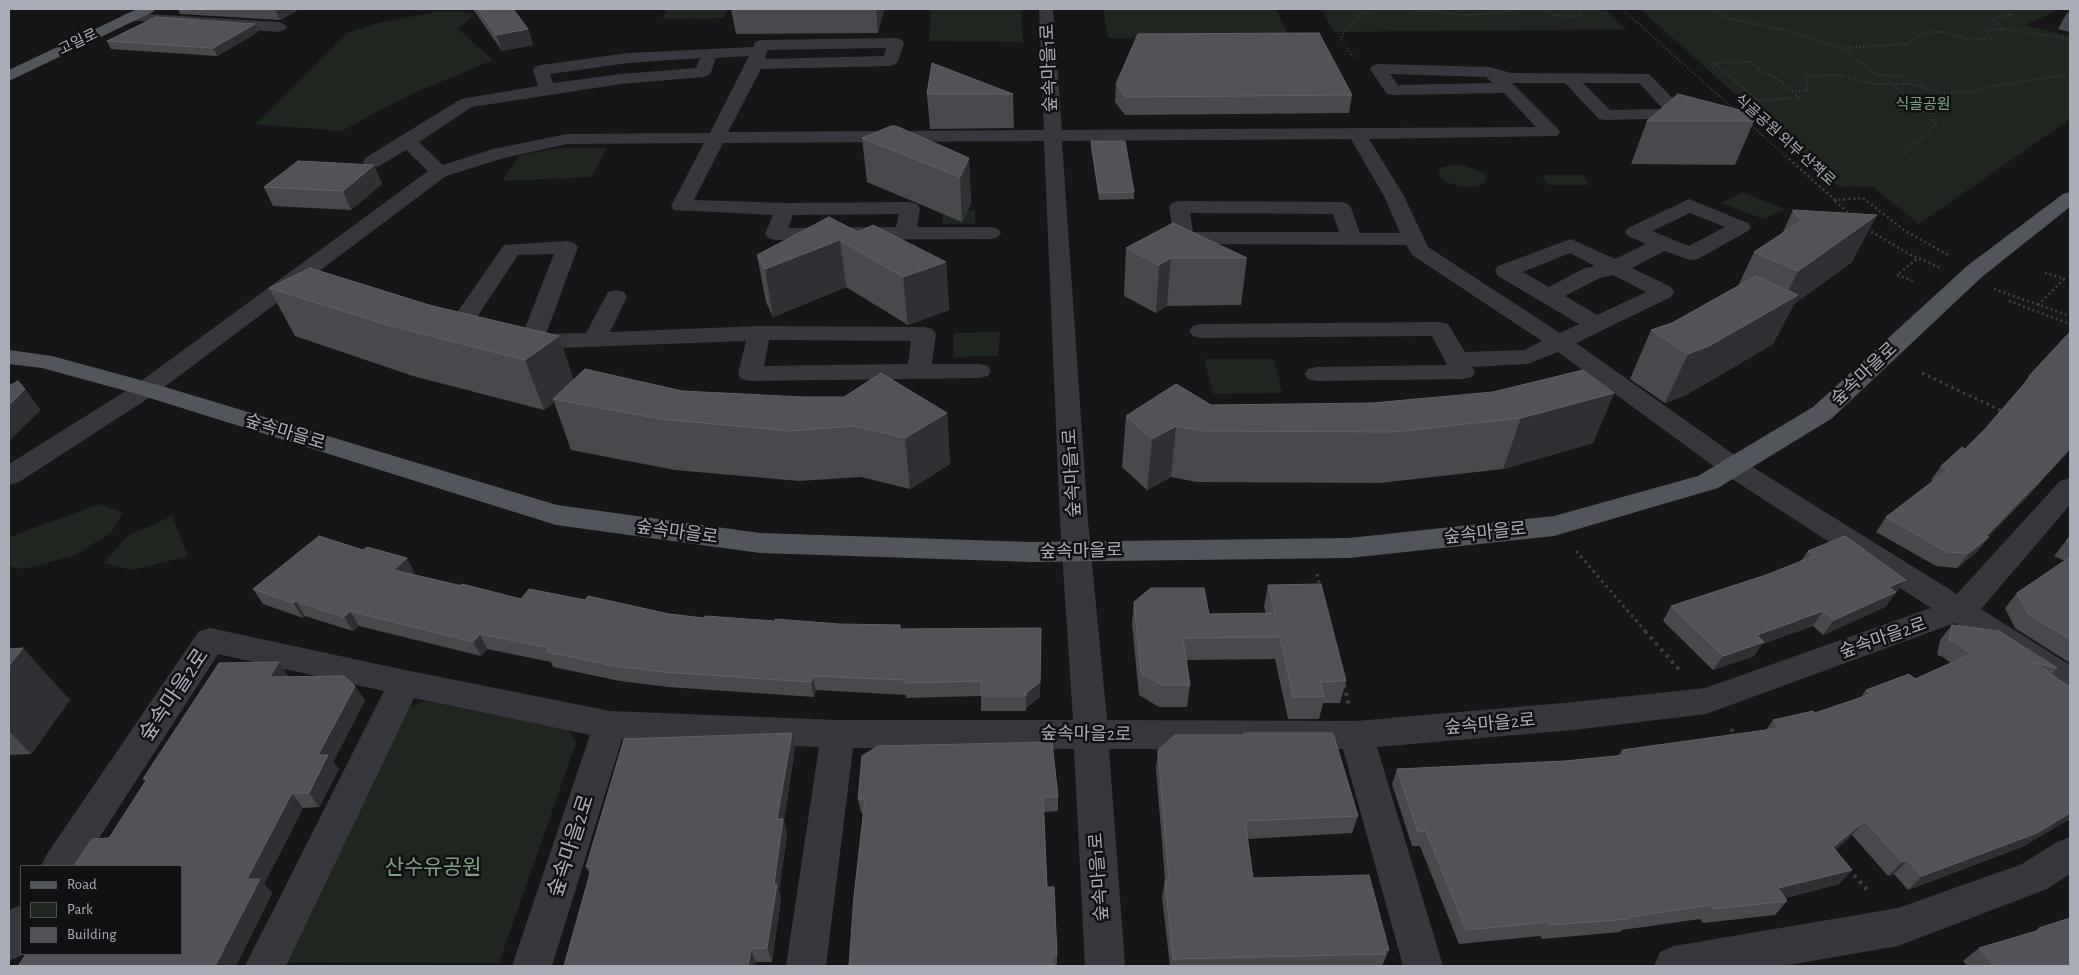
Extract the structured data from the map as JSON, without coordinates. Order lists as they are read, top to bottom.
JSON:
{
  "streets": {
    "main road": ["고일로", "숲속마을로"],
    "street": ["숲속마을1로", "숲속마을2로"],
    "path": ["식골공원 외부 산책로"]
  },
  "crossings": [
    ["숲속마을1로", "숲속마을로"],
    ["숲속마을1로", "숲속마을2로"]
  ],
  "parks": ["식골공원", "산수유공원"],
  "legend": ["Road", "Park", "Building"]
}
